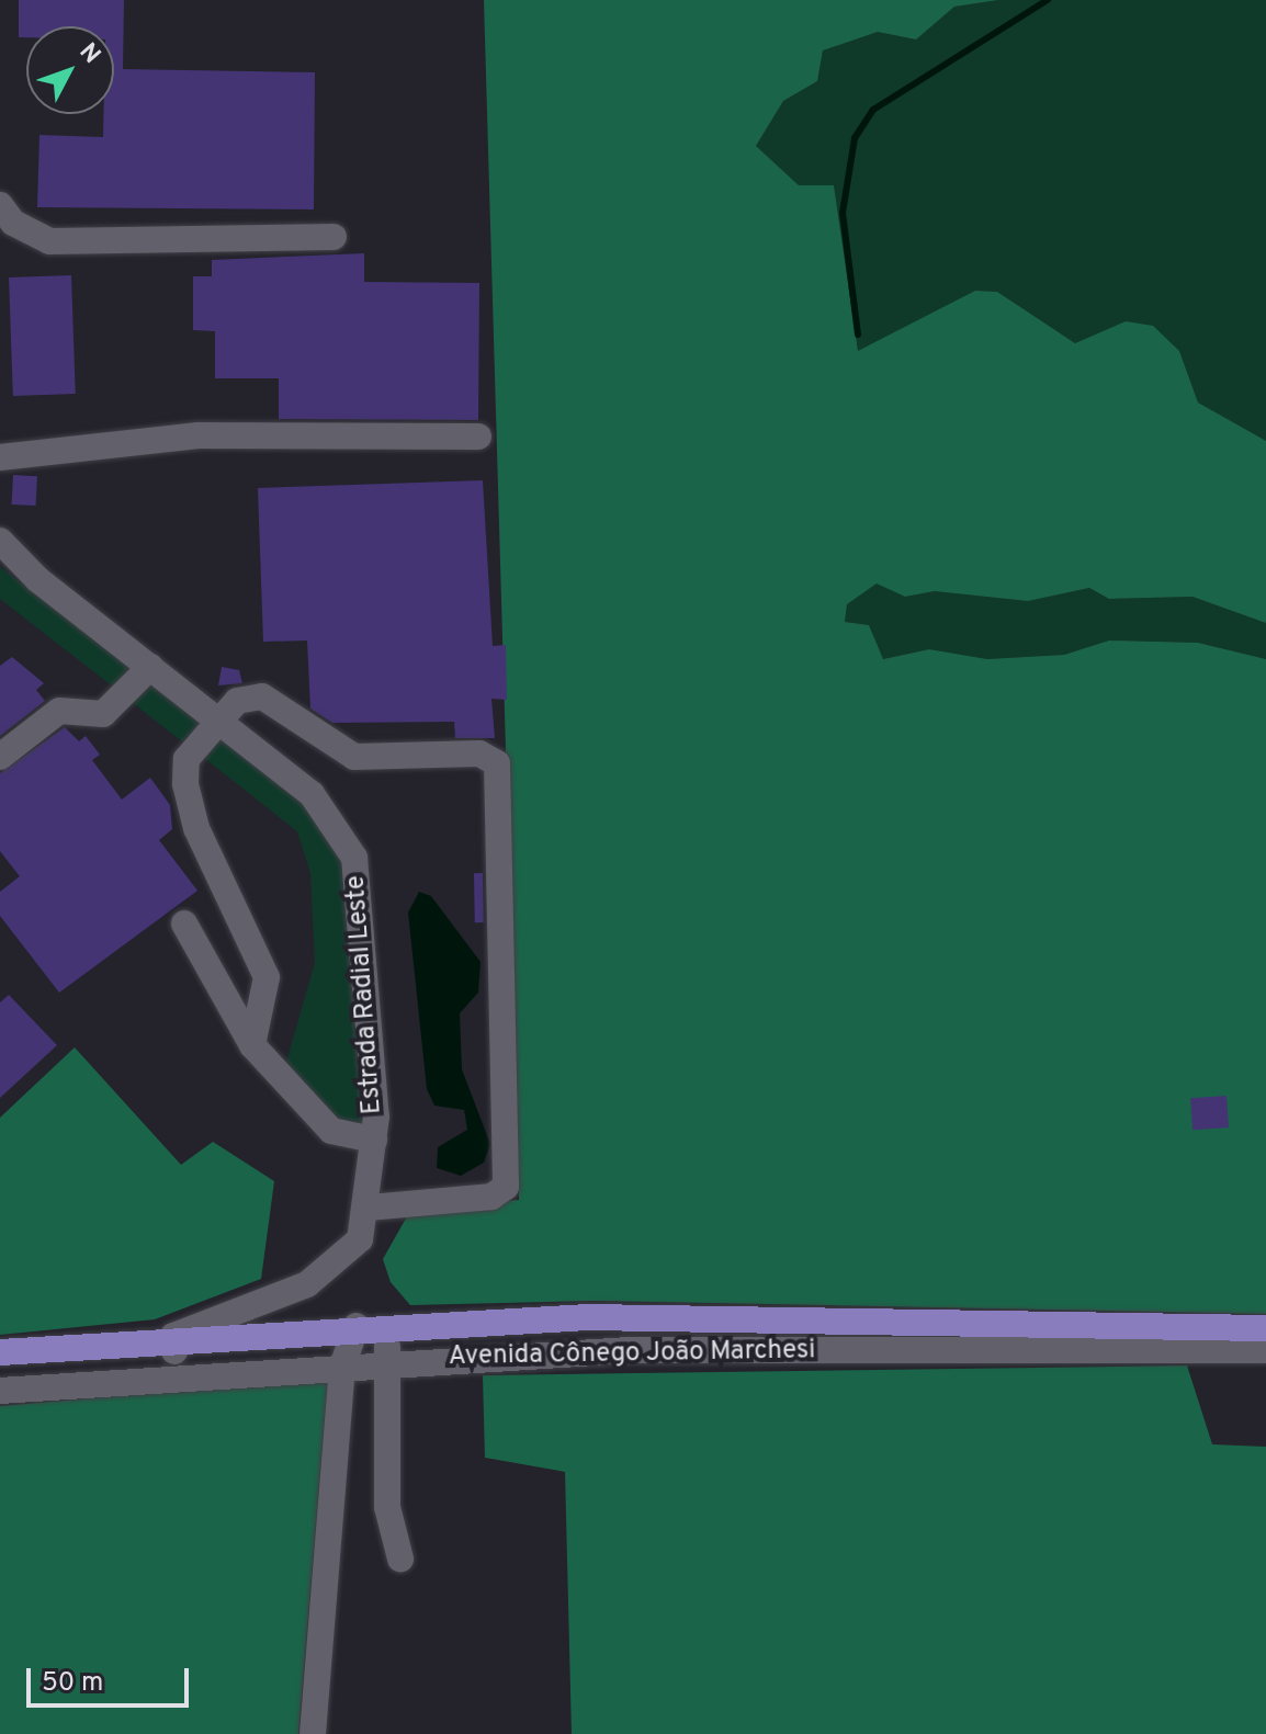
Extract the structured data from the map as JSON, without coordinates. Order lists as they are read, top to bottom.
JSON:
{
  "streets": {
    "street": ["Estrada Radial Leste", "Avenida Cônego João Marchesi"]
  },
  "scale_bar": "50 m",
  "north": "top right"
}
